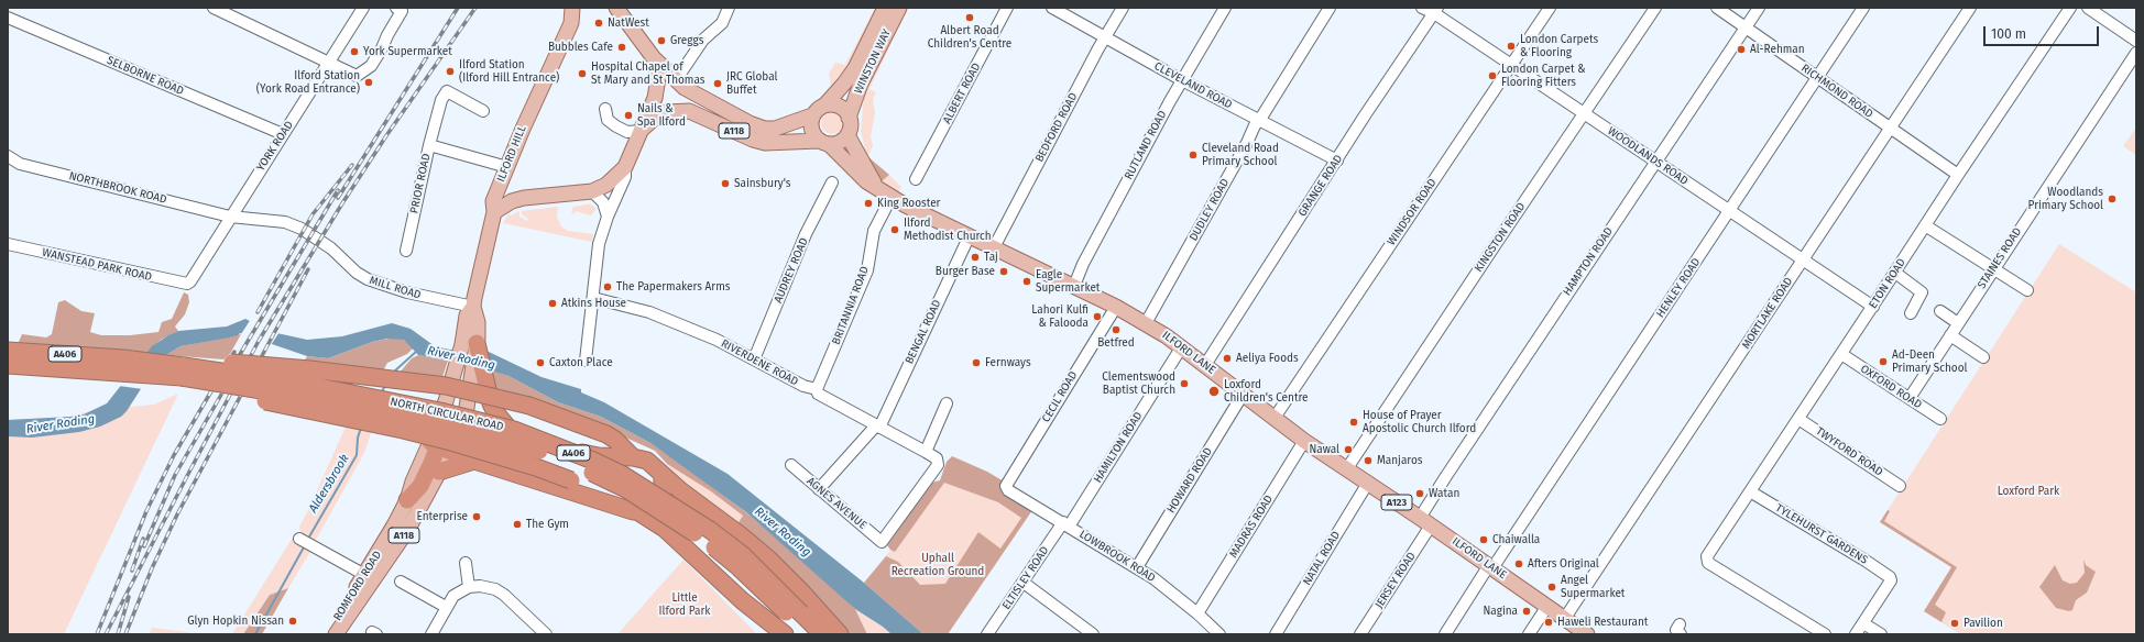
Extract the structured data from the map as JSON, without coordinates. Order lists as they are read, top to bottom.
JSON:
{
  "streets": {
    "highway": ["A118", "A406", "NORTH CIRCULAR ROAD"],
    "main road": [
      "WINSTON WAY",
      "ILFORD HILL",
      "ILFORD LANE",
      "A123",
      "ROMFORD ROAD"
    ],
    "street": [
      "SELBORNE ROAD",
      "CLEVELAND ROAD",
      "RICHMOND ROAD",
      "ALBERT ROAD",
      "BEDFORD ROAD",
      "RUTLAND ROAD",
      "YORK ROAD",
      "WOODLANDS ROAD",
      "PRIOR ROAD",
      "GRANGE ROAD",
      "NORTHBROOK ROAD",
      "DUDLEY ROAD",
      "WINDSOR ROAD",
      "KINGSTON ROAD",
      "STAINES ROAD",
      "HAMPTON ROAD",
      "WANSTEAD PARK ROAD",
      "AUDREY ROAD",
      "ETON ROAD",
      "MILL ROAD",
      "HENLEY ROAD",
      "BRITANNIA ROAD",
      "MORTLAKE ROAD",
      "BENGAL ROAD",
      "RIVERDENE ROAD",
      "OXFORD ROAD",
      "CECIL ROAD",
      "HAMILTON ROAD",
      "TWYFORD ROAD",
      "HOWARD ROAD",
      "AGNES AVENUE",
      "MADRAS ROAD",
      "TYLEHURST GARDENS",
      "LOWBROOK ROAD",
      "NATAL ROAD",
      "ELTISLEY ROAD",
      "JERSEY ROAD"
    ]
  },
  "crossings": [
    ["WINSTON WAY", "A118"],
    ["WINSTON WAY", "ILFORD LANE"],
    ["SELBORNE ROAD", "YORK ROAD"],
    ["CLEVELAND ROAD", "BEDFORD ROAD"],
    ["CLEVELAND ROAD", "RUTLAND ROAD"],
    ["CLEVELAND ROAD", "GRANGE ROAD"],
    ["CLEVELAND ROAD", "DUDLEY ROAD"],
    ["RICHMOND ROAD", "HAMPTON ROAD"],
    ["RICHMOND ROAD", "ETON ROAD"],
    ["RICHMOND ROAD", "HENLEY ROAD"],
    ["RICHMOND ROAD", "MORTLAKE ROAD"],
    ["BEDFORD ROAD", "ILFORD LANE"],
    ["A118", "ILFORD HILL"],
    ["A118", "ILFORD LANE"],
    ["A118", "A406"],
    ["A118", "ROMFORD ROAD"],
    ["RUTLAND ROAD", "ILFORD LANE"],
    ["YORK ROAD", "NORTHBROOK ROAD"],
    ["YORK ROAD", "WANSTEAD PARK ROAD"],
    ["YORK ROAD", "MILL ROAD"],
    ["ILFORD HILL", "PRIOR ROAD"],
    ["ILFORD HILL", "MILL ROAD"],
    ["ILFORD HILL", "A406"],
    ["ILFORD HILL", "ROMFORD ROAD"],
    ["WOODLANDS ROAD", "GRANGE ROAD"],
    ["WOODLANDS ROAD", "WINDSOR ROAD"],
    ["WOODLANDS ROAD", "KINGSTON ROAD"],
    ["WOODLANDS ROAD", "HAMPTON ROAD"],
    ["WOODLANDS ROAD", "ETON ROAD"],
    ["WOODLANDS ROAD", "HENLEY ROAD"],
    ["WOODLANDS ROAD", "MORTLAKE ROAD"],
    ["GRANGE ROAD", "ILFORD LANE"],
    ["NORTHBROOK ROAD", "MILL ROAD"],
    ["DUDLEY ROAD", "ILFORD LANE"],
    ["WINDSOR ROAD", "ILFORD LANE"],
    ["KINGSTON ROAD", "ILFORD LANE"],
    ["STAINES ROAD", "OXFORD ROAD"],
    ["HAMPTON ROAD", "ILFORD LANE"],
    ["HAMPTON ROAD", "JERSEY ROAD"],
    ["AUDREY ROAD", "RIVERDENE ROAD"],
    ["ETON ROAD", "OXFORD ROAD"],
    ["ETON ROAD", "TWYFORD ROAD"],
    ["ETON ROAD", "TYLEHURST GARDENS"],
    ["HENLEY ROAD", "ILFORD LANE"],
    ["BRITANNIA ROAD", "ILFORD LANE"],
    ["BRITANNIA ROAD", "RIVERDENE ROAD"],
    ["MORTLAKE ROAD", "ILFORD LANE"],
    ["BENGAL ROAD", "ILFORD LANE"],
    ["BENGAL ROAD", "RIVERDENE ROAD"],
    ["BENGAL ROAD", "AGNES AVENUE"],
    ["ILFORD LANE", "CECIL ROAD"],
    ["ILFORD LANE", "HAMILTON ROAD"],
    ["ILFORD LANE", "HOWARD ROAD"],
    ["ILFORD LANE", "MADRAS ROAD"],
    ["ILFORD LANE", "NATAL ROAD"],
    ["ILFORD LANE", "JERSEY ROAD"],
    ["A406", "NORTH CIRCULAR ROAD"],
    ["A406", "ROMFORD ROAD"],
    ["RIVERDENE ROAD", "AGNES AVENUE"],
    ["CECIL ROAD", "LOWBROOK ROAD"],
    ["HAMILTON ROAD", "LOWBROOK ROAD"],
    ["HAMILTON ROAD", "ELTISLEY ROAD"],
    ["HOWARD ROAD", "LOWBROOK ROAD"],
    ["MADRAS ROAD", "LOWBROOK ROAD"],
    ["LOWBROOK ROAD", "ELTISLEY ROAD"]
  ],
  "water": ["River Roding", "Aldersbrook"],
  "parks": ["Loxford Park", "Uphall Recreation Ground", "Little Ilford Park"],
  "places": [
    "Albert Road Children's Centre",
    "NatWest",
    "Greggs",
    "London Carpets & Flooring",
    "Bubbles Cafe",
    "Al-Rehman",
    "York Supermarket",
    "Ilford Station (Ilford Hill Entrance)",
    "Hospital Chapel of St Mary and St Thomas",
    "London Carpet & Flooring Fitters",
    "Ilford Station (York Road Entrance)",
    "JRC Global Buffet",
    "Nails & Spa Ilford",
    "Cleveland Road Primary School",
    "Sainsbury's",
    "Woodlands Primary School",
    "King Rooster",
    "Ilford Methodist Church",
    "Taj",
    "Burger Base",
    "Eagle Supermarket",
    "The Papermakers Arms",
    "Atkins House",
    "Lahori Kulfi & Falooda",
    "Betfred",
    "Aeliya Foods",
    "Ad-Deen Primary School",
    "Caxton Place",
    "Fernways",
    "Clementswood Baptist Church",
    "Loxford Children's Centre",
    "House of Prayer Apostolic Church Ilford",
    "Nawal",
    "Manjaros",
    "Watan",
    "Enterprise",
    "The Gym",
    "Chaiwalla",
    "Afters Original",
    "Angel Supermarket",
    "Nagina",
    "Glyn Hopkin Nissan",
    "Haweli Restaurant",
    "Pavilion"
  ],
  "scale_bar": "100 m"
}
